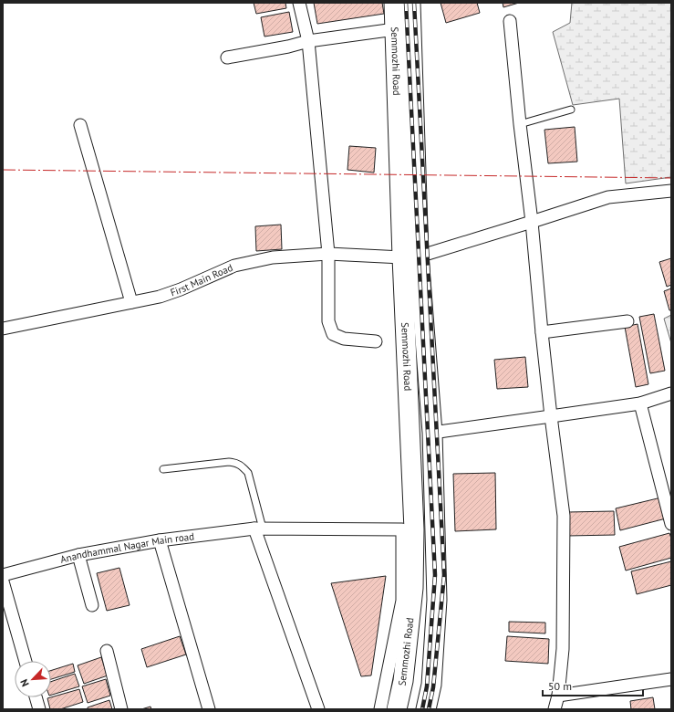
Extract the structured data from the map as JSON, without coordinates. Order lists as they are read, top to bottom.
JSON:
{
  "streets": {
    "main road": ["Semmozhi Road"],
    "street": ["First Main Road", "Anandhammal Nagar Main road"]
  },
  "crossings": [
    ["Semmozhi Road", "First Main Road"],
    ["Semmozhi Road", "Anandhammal Nagar Main road"]
  ],
  "scale_bar": "50 m",
  "north": "bottom left"
}
